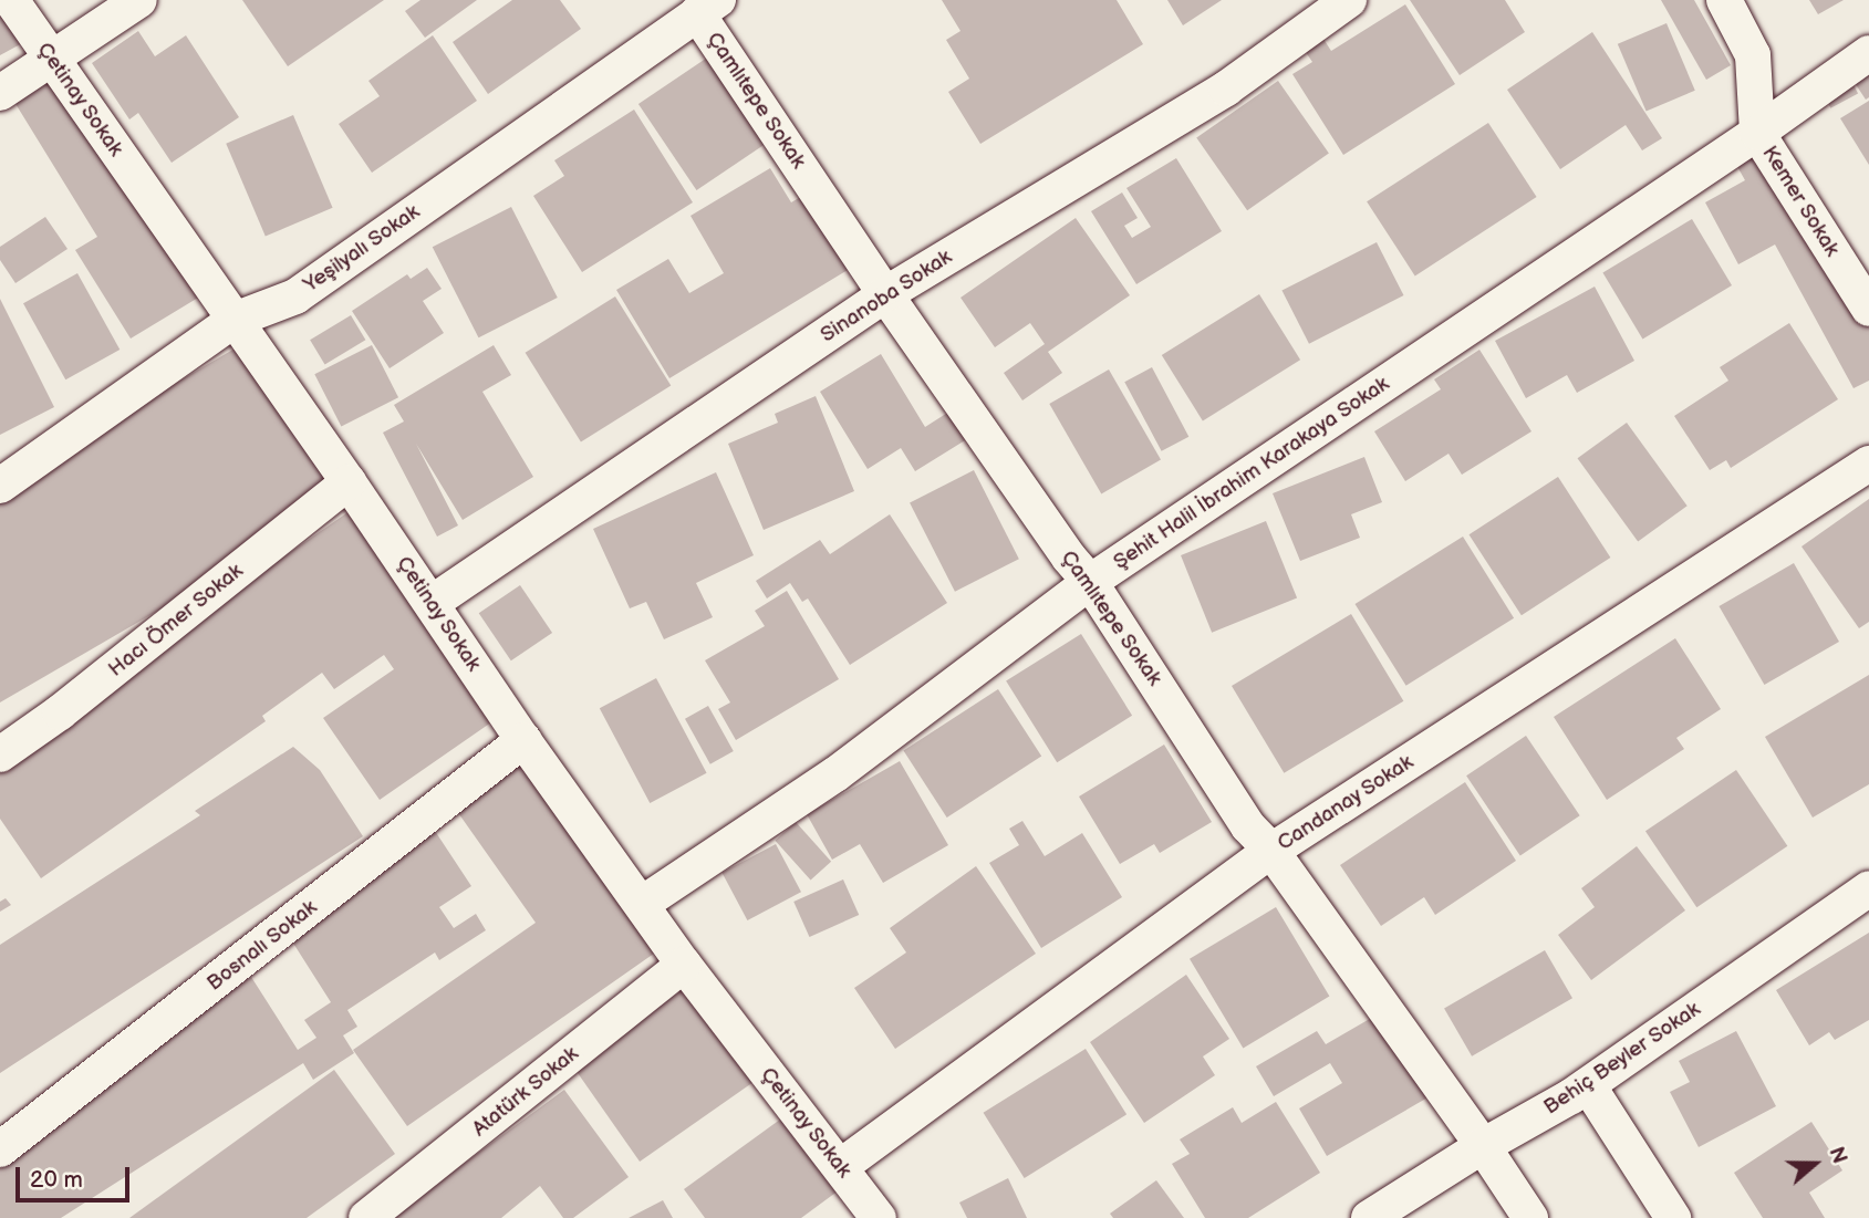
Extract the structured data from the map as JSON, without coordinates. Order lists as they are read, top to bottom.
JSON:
{
  "streets": {
    "street": [
      "Çetinay Sokak",
      "Çamlıtepe Sokak",
      "Kemer Sokak",
      "Yeşilyalı Sokak",
      "Sinanoba Sokak",
      "Şehit Halil İbrahim Karakaya Sokak",
      "Hacı Ömer Sokak",
      "Candanay Sokak",
      "Bosnalı Sokak",
      "Behiç Beyler Sokak",
      "Atatürk Sokak"
    ]
  },
  "crossings": [
    ["Çetinay Sokak", "Yeşilyalı Sokak"],
    ["Çetinay Sokak", "Sinanoba Sokak"],
    ["Çetinay Sokak", "Şehit Halil İbrahim Karakaya Sokak"],
    ["Çetinay Sokak", "Hacı Ömer Sokak"],
    ["Çetinay Sokak", "Candanay Sokak"],
    ["Çetinay Sokak", "Bosnalı Sokak"],
    ["Çetinay Sokak", "Atatürk Sokak"],
    ["Çamlıtepe Sokak", "Yeşilyalı Sokak"],
    ["Çamlıtepe Sokak", "Sinanoba Sokak"],
    ["Çamlıtepe Sokak", "Şehit Halil İbrahim Karakaya Sokak"],
    ["Çamlıtepe Sokak", "Candanay Sokak"],
    ["Çamlıtepe Sokak", "Behiç Beyler Sokak"],
    ["Kemer Sokak", "Şehit Halil İbrahim Karakaya Sokak"]
  ],
  "scale_bar": "20 m",
  "north": "right"
}
